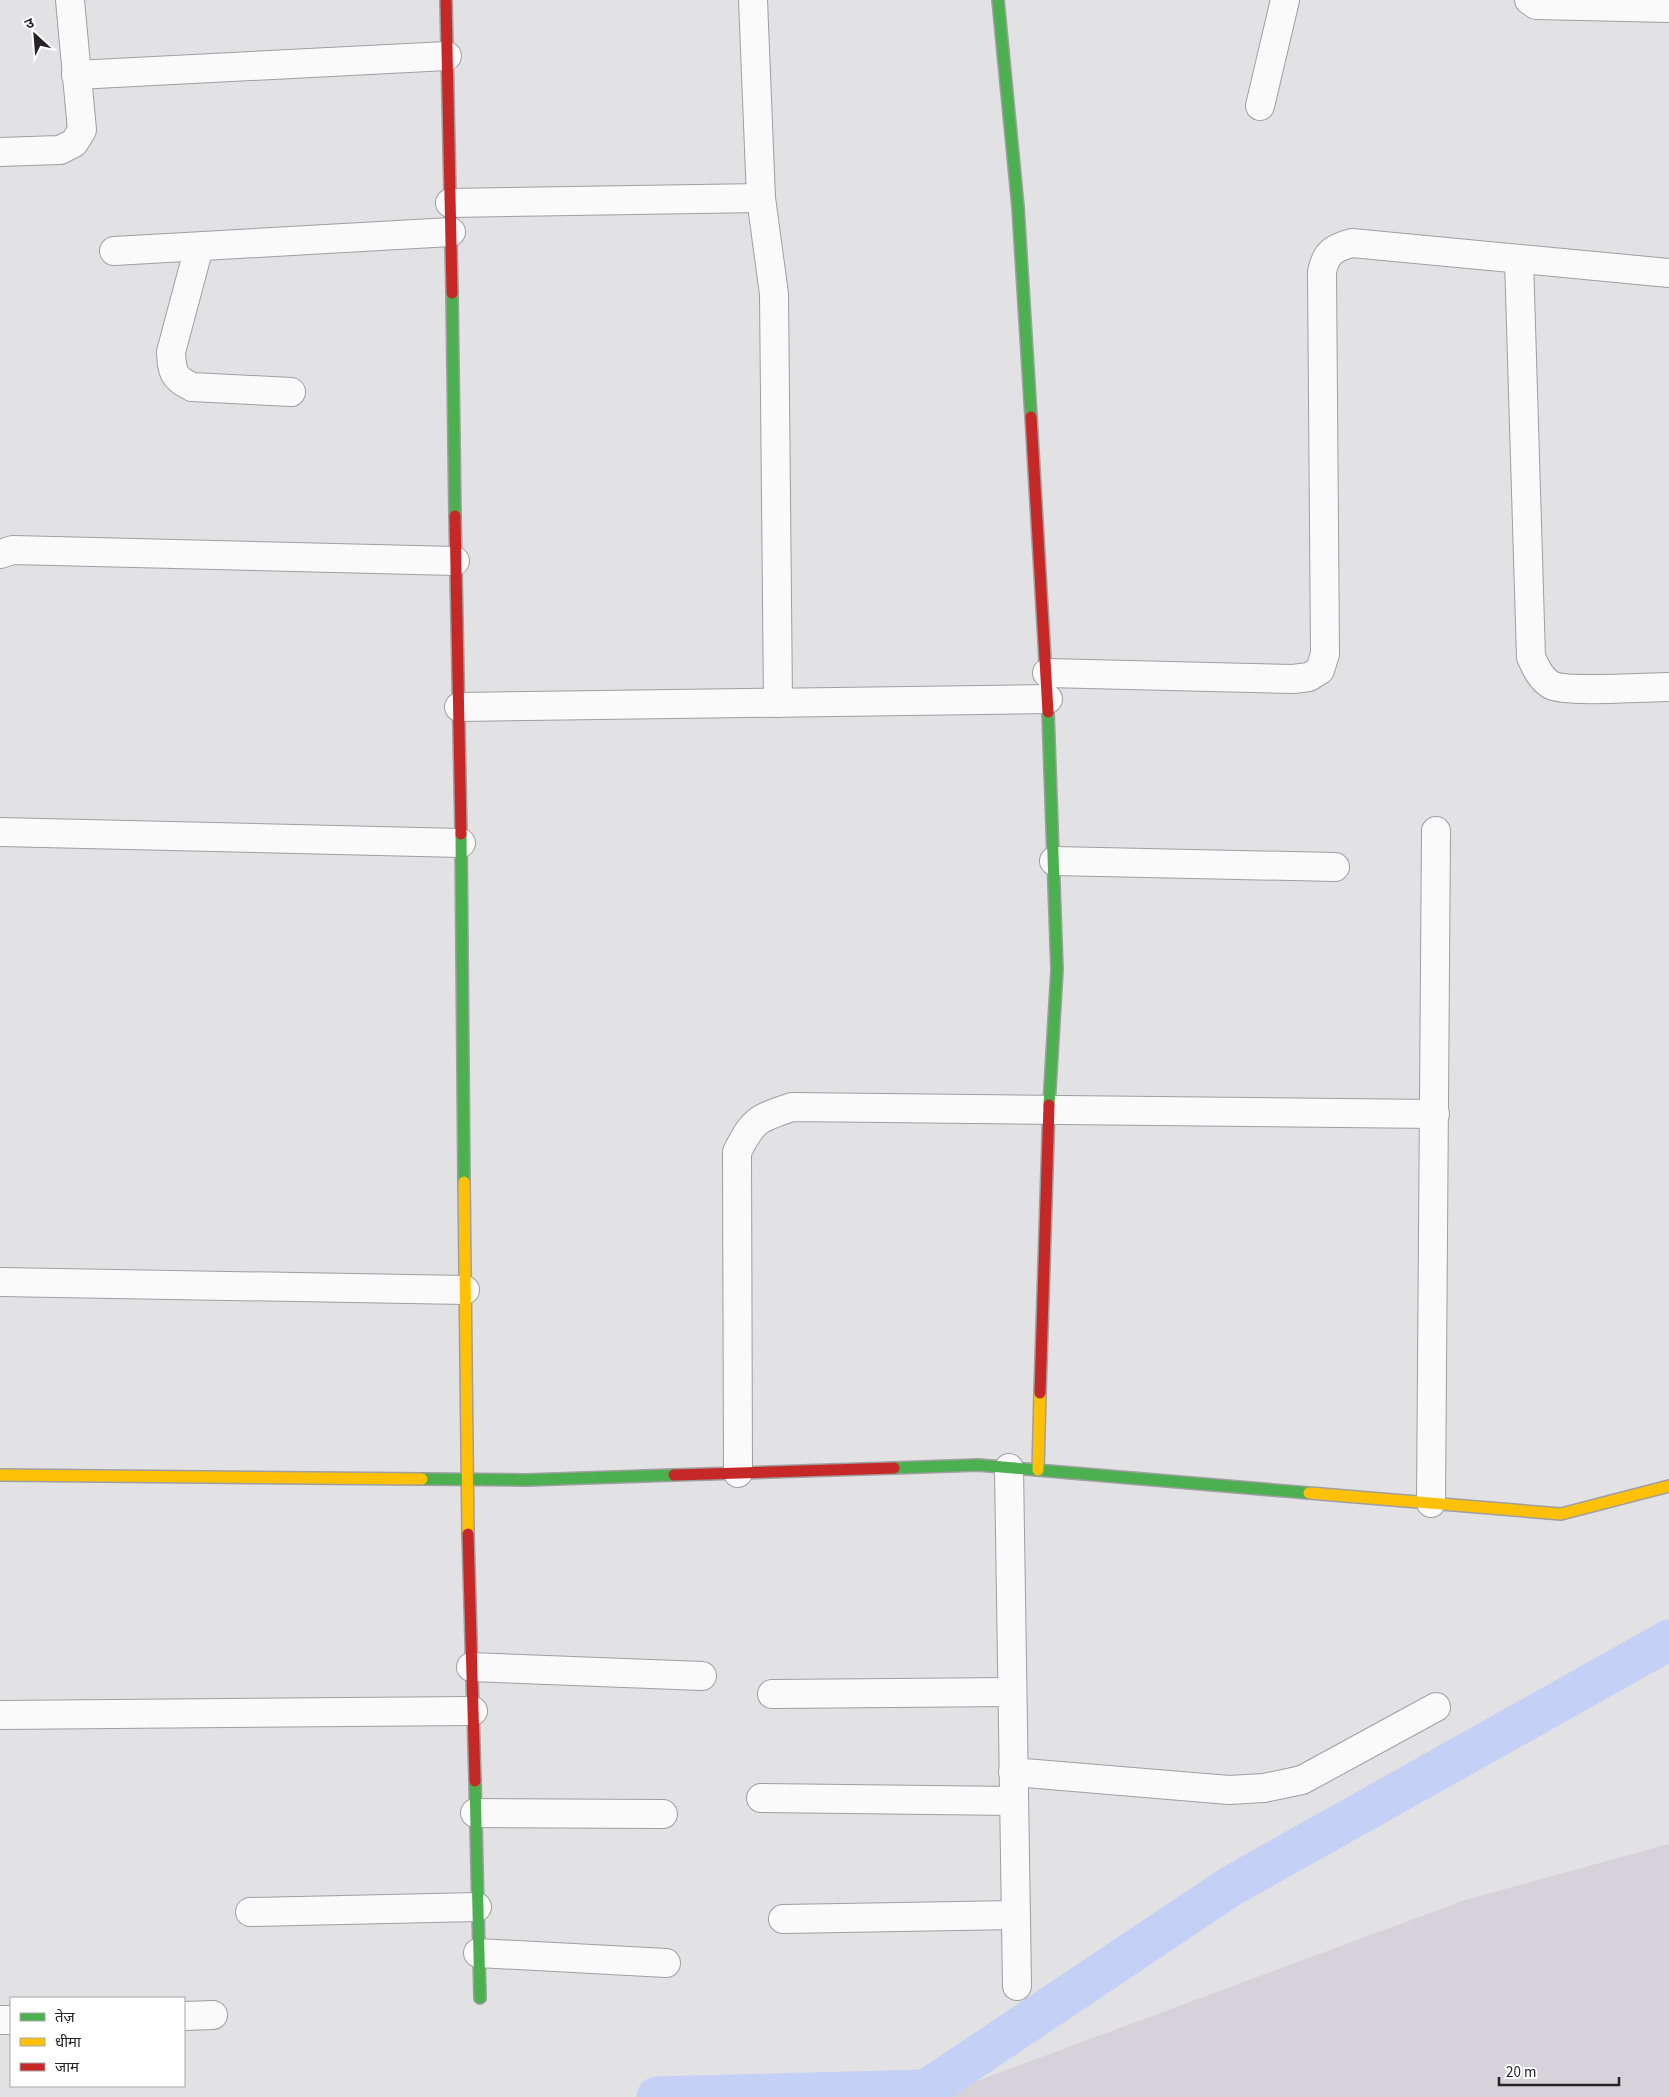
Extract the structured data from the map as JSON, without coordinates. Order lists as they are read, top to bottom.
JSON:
{
  "legend": ["तेज़", "धीमा", "जाम"],
  "scale_bar": "20 m",
  "north": "top left"
}
